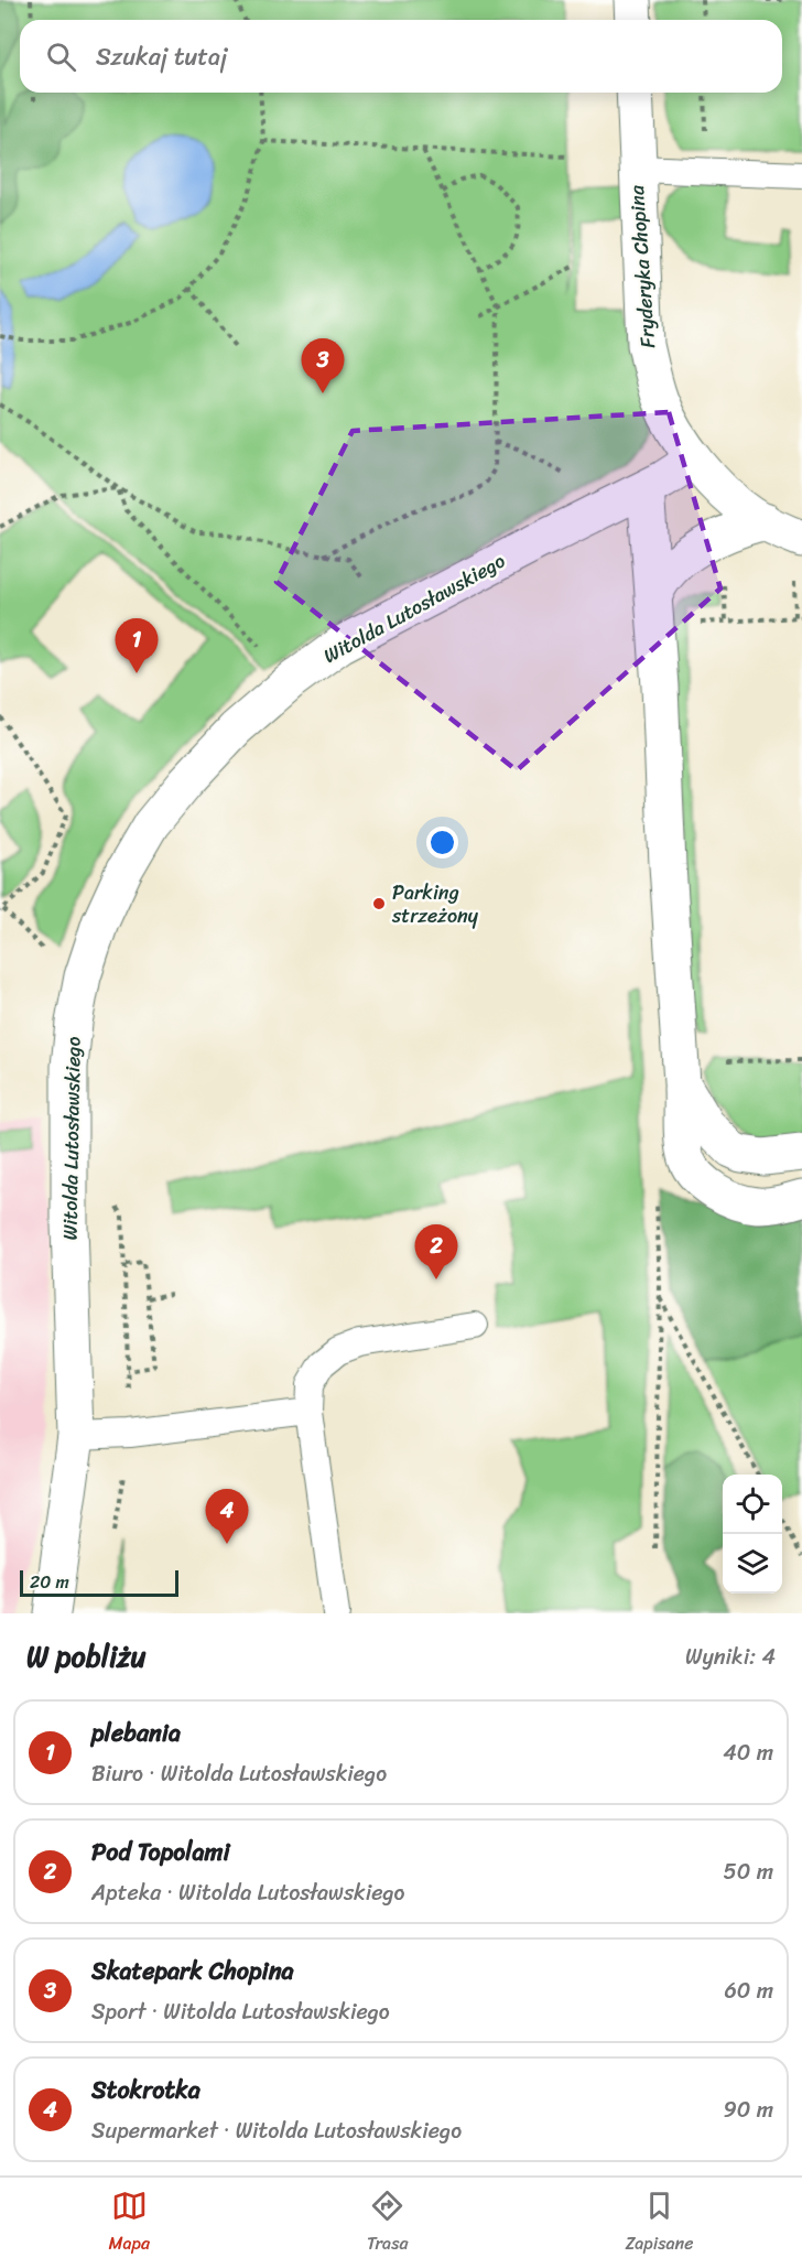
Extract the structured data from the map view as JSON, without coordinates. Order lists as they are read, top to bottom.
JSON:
{
  "streets": {
    "street": ["Fryderyka Chopina", "Witolda Lutosławskiego"]
  },
  "crossings": [
    ["Fryderyka Chopina", "Witolda Lutosławskiego"]
  ],
  "places": ["Parking strzeżony"],
  "scale_bar": "20 m",
  "page": {
    "search": "Szukaj tutaj",
    "pins": [
      "3",
      "1",
      "2",
      "4"
    ],
    "scale": "20 m",
    "heading": ["W pobliżu", "Wyniki: 4"],
    "list": [
      {
        "mark": "1",
        "name": "plebania",
        "note": "Biuro · Witolda Lutosławskiego",
        "value": "40 m"
      },
      {
        "mark": "2",
        "name": "Pod Topolami",
        "note": "Apteka · Witolda Lutosławskiego",
        "value": "50 m"
      },
      {
        "mark": "3",
        "name": "Skatepark Chopina",
        "note": "Sport · Witolda Lutosławskiego",
        "value": "60 m"
      },
      {
        "mark": "4",
        "name": "Stokrotka",
        "note": "Supermarket · Witolda Lutosławskiego",
        "value": "90 m"
      }
    ],
    "nav": ["Mapa", "Trasa", "Zapisane"]
  }
}
